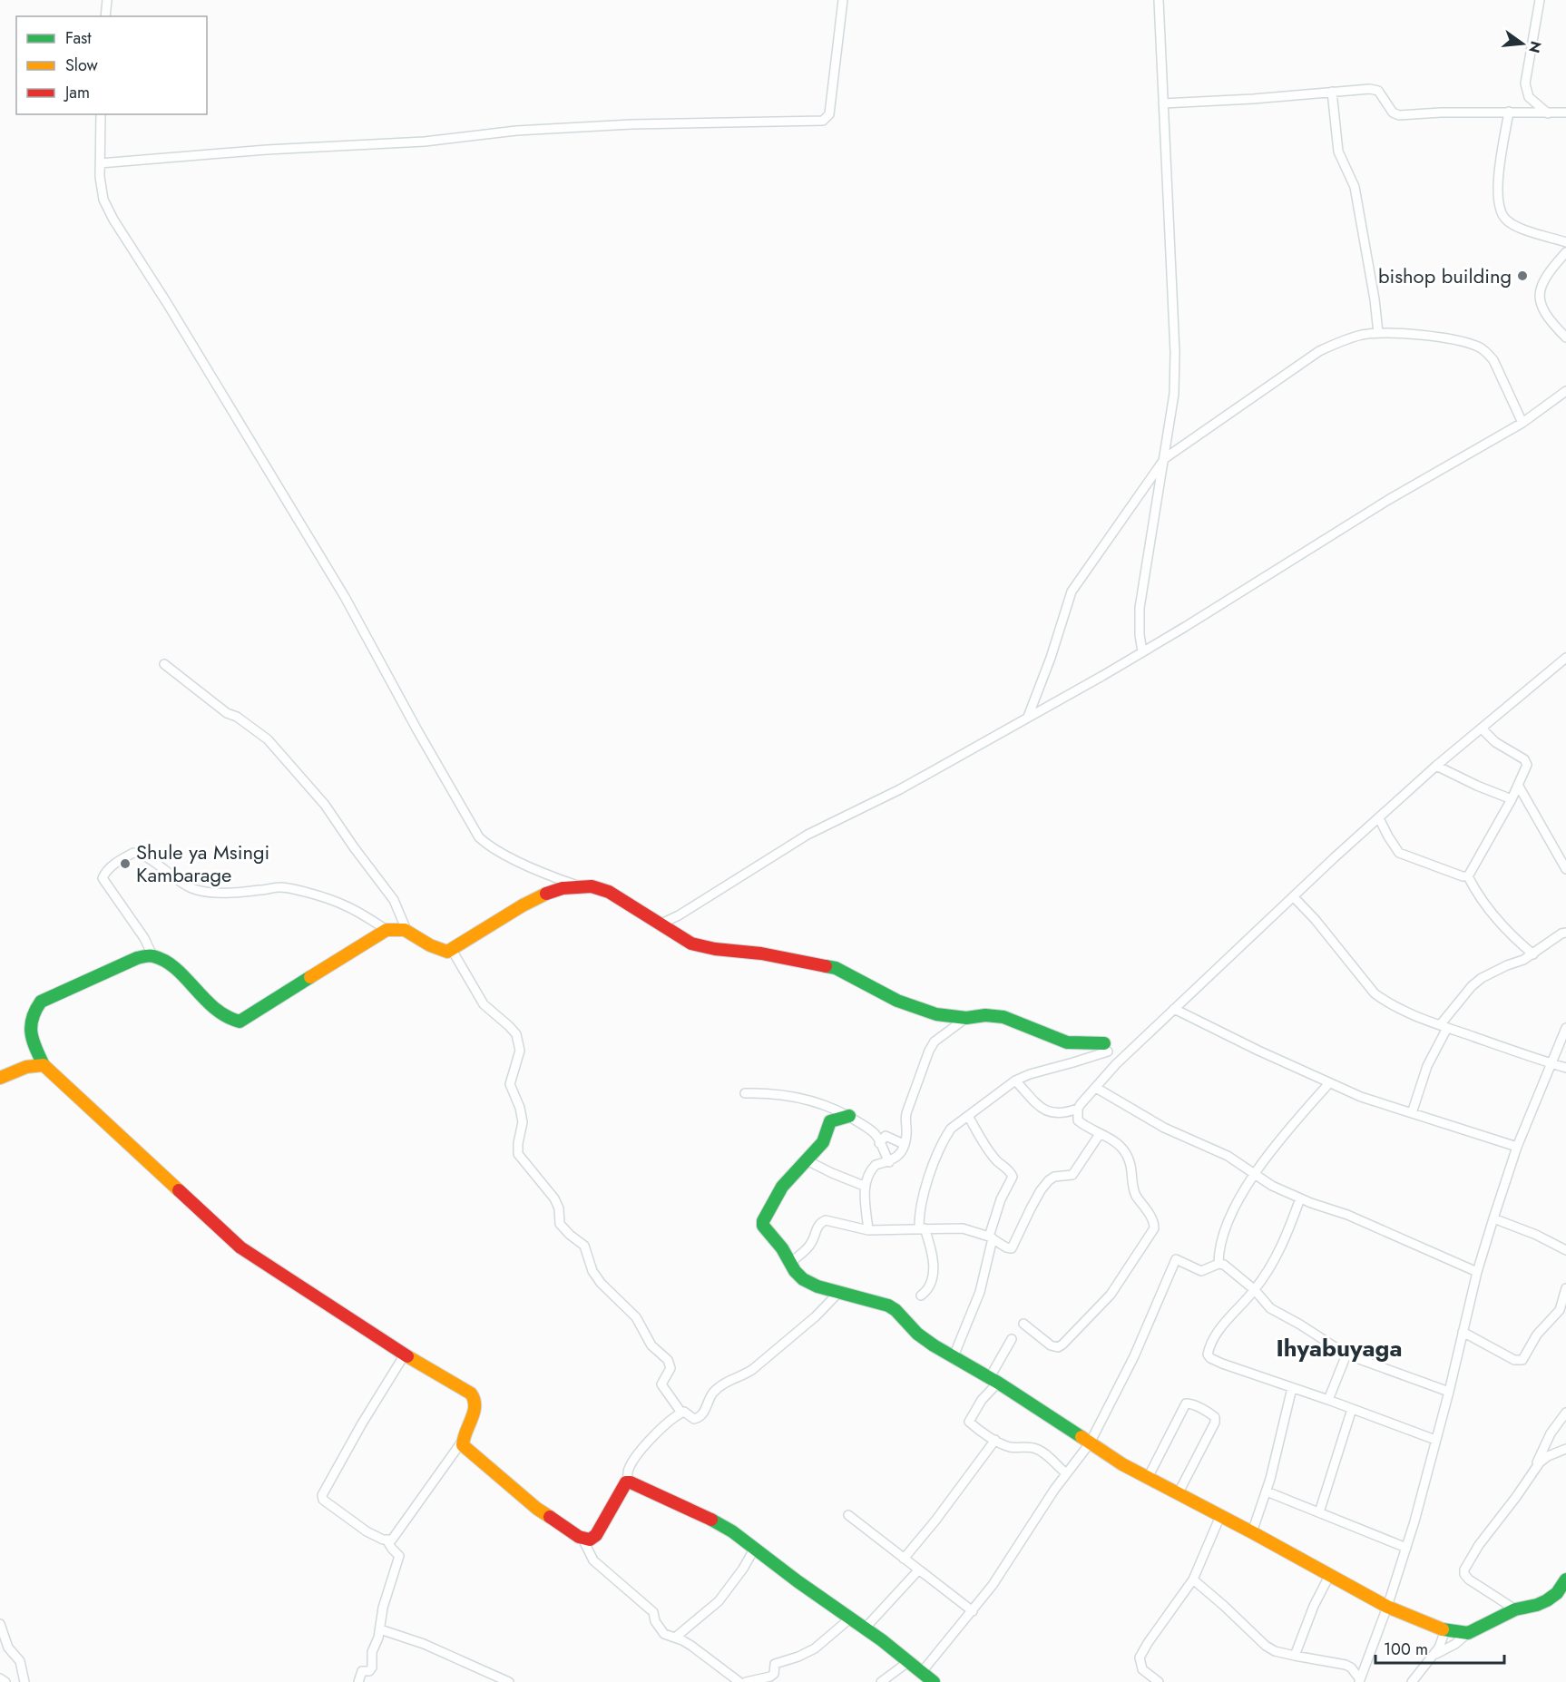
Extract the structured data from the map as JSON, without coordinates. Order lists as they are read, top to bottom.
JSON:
{
  "districts": ["Ihyabuyaga"],
  "places": ["bishop building", "Shule ya Msingi Kambarage"],
  "legend": ["Fast", "Slow", "Jam"],
  "scale_bar": "100 m",
  "north": "right"
}
